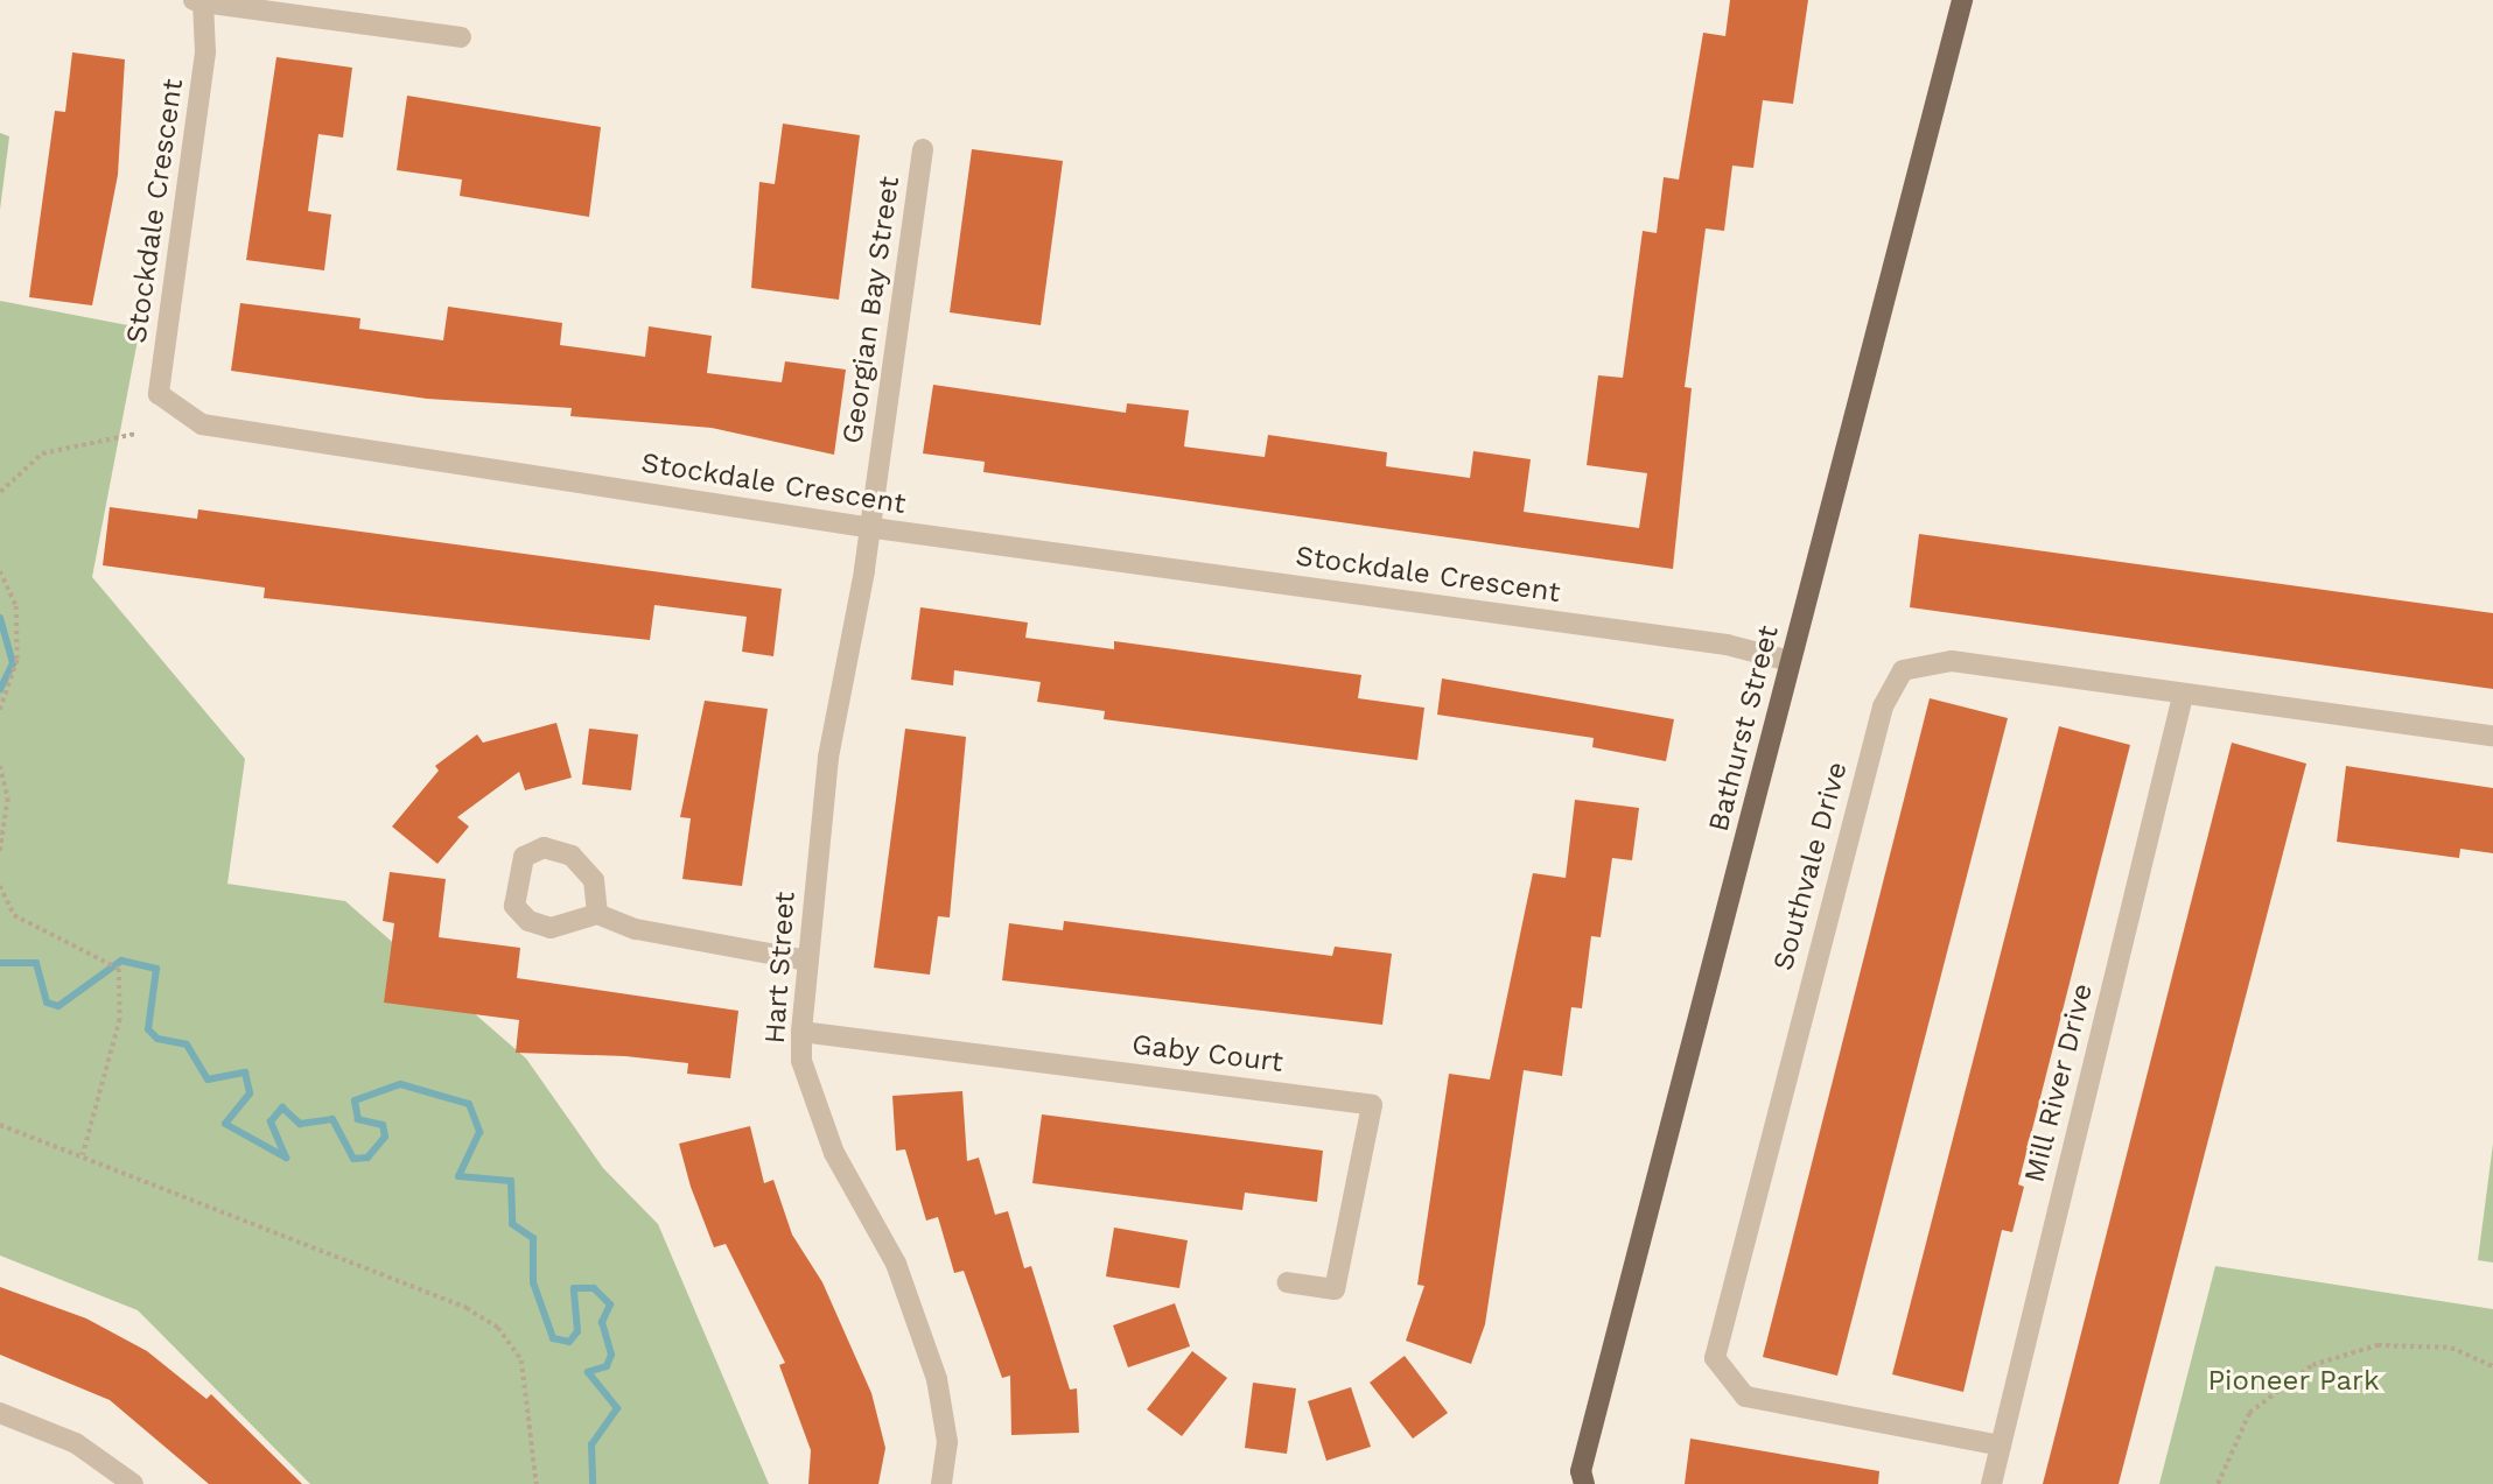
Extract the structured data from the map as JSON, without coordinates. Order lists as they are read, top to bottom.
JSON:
{
  "streets": {
    "main road": ["Bathurst Street"],
    "street": [
      "Stockdale Crescent",
      "Georgian Bay Street",
      "Southvale Drive",
      "Hart Street",
      "Gaby Court",
      "Mill River Drive"
    ]
  },
  "crossings": [
    ["Stockdale Crescent", "Georgian Bay Street"],
    ["Stockdale Crescent", "Bathurst Street"],
    ["Stockdale Crescent", "Hart Street"],
    ["Georgian Bay Street", "Hart Street"],
    ["Southvale Drive", "Mill River Drive"],
    ["Hart Street", "Gaby Court"]
  ],
  "parks": ["Pioneer Park"]
}
